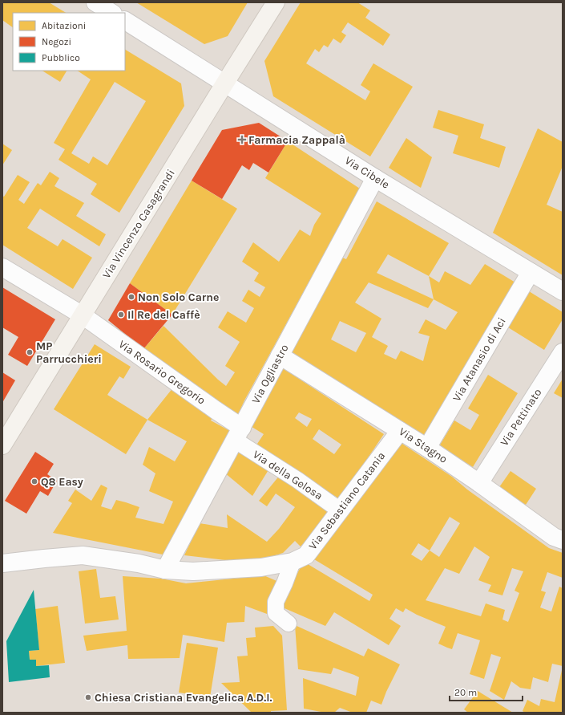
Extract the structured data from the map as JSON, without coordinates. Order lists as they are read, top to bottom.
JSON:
{
  "streets": {
    "main road": ["Via Vincenzo Casagrandi"],
    "street": [
      "Via Cibele",
      "Via Atanasio di Aci",
      "Via Rosario Gregorio",
      "Via Ogliastro",
      "Via Pettinato",
      "Via Stagno",
      "Via della Gelosa",
      "Via Sebastiano Catania"
    ]
  },
  "crossings": [
    ["Via Cibele", "Via Vincenzo Casagrandi"],
    ["Via Cibele", "Via Atanasio di Aci"],
    ["Via Cibele", "Via Ogliastro"],
    ["Via Vincenzo Casagrandi", "Via Rosario Gregorio"],
    ["Via Atanasio di Aci", "Via Stagno"],
    ["Via Rosario Gregorio", "Via Ogliastro"],
    ["Via Rosario Gregorio", "Via della Gelosa"],
    ["Via Ogliastro", "Via Stagno"],
    ["Via Ogliastro", "Via della Gelosa"],
    ["Via Ogliastro", "Via Sebastiano Catania"],
    ["Via Pettinato", "Via Stagno"],
    ["Via Stagno", "Via Sebastiano Catania"],
    ["Via della Gelosa", "Via Sebastiano Catania"]
  ],
  "places": {
    "health": ["Farmacia Zappalà"],
    "other": [
      "Non Solo Carne",
      "Il Re del Caffè",
      "MP Parrucchieri",
      "Q8 Easy",
      "Chiesa Cristiana Evangelica A.D.I."
    ]
  },
  "legend": ["Abitazioni", "Negozi", "Pubblico"],
  "scale_bar": "20 m"
}
